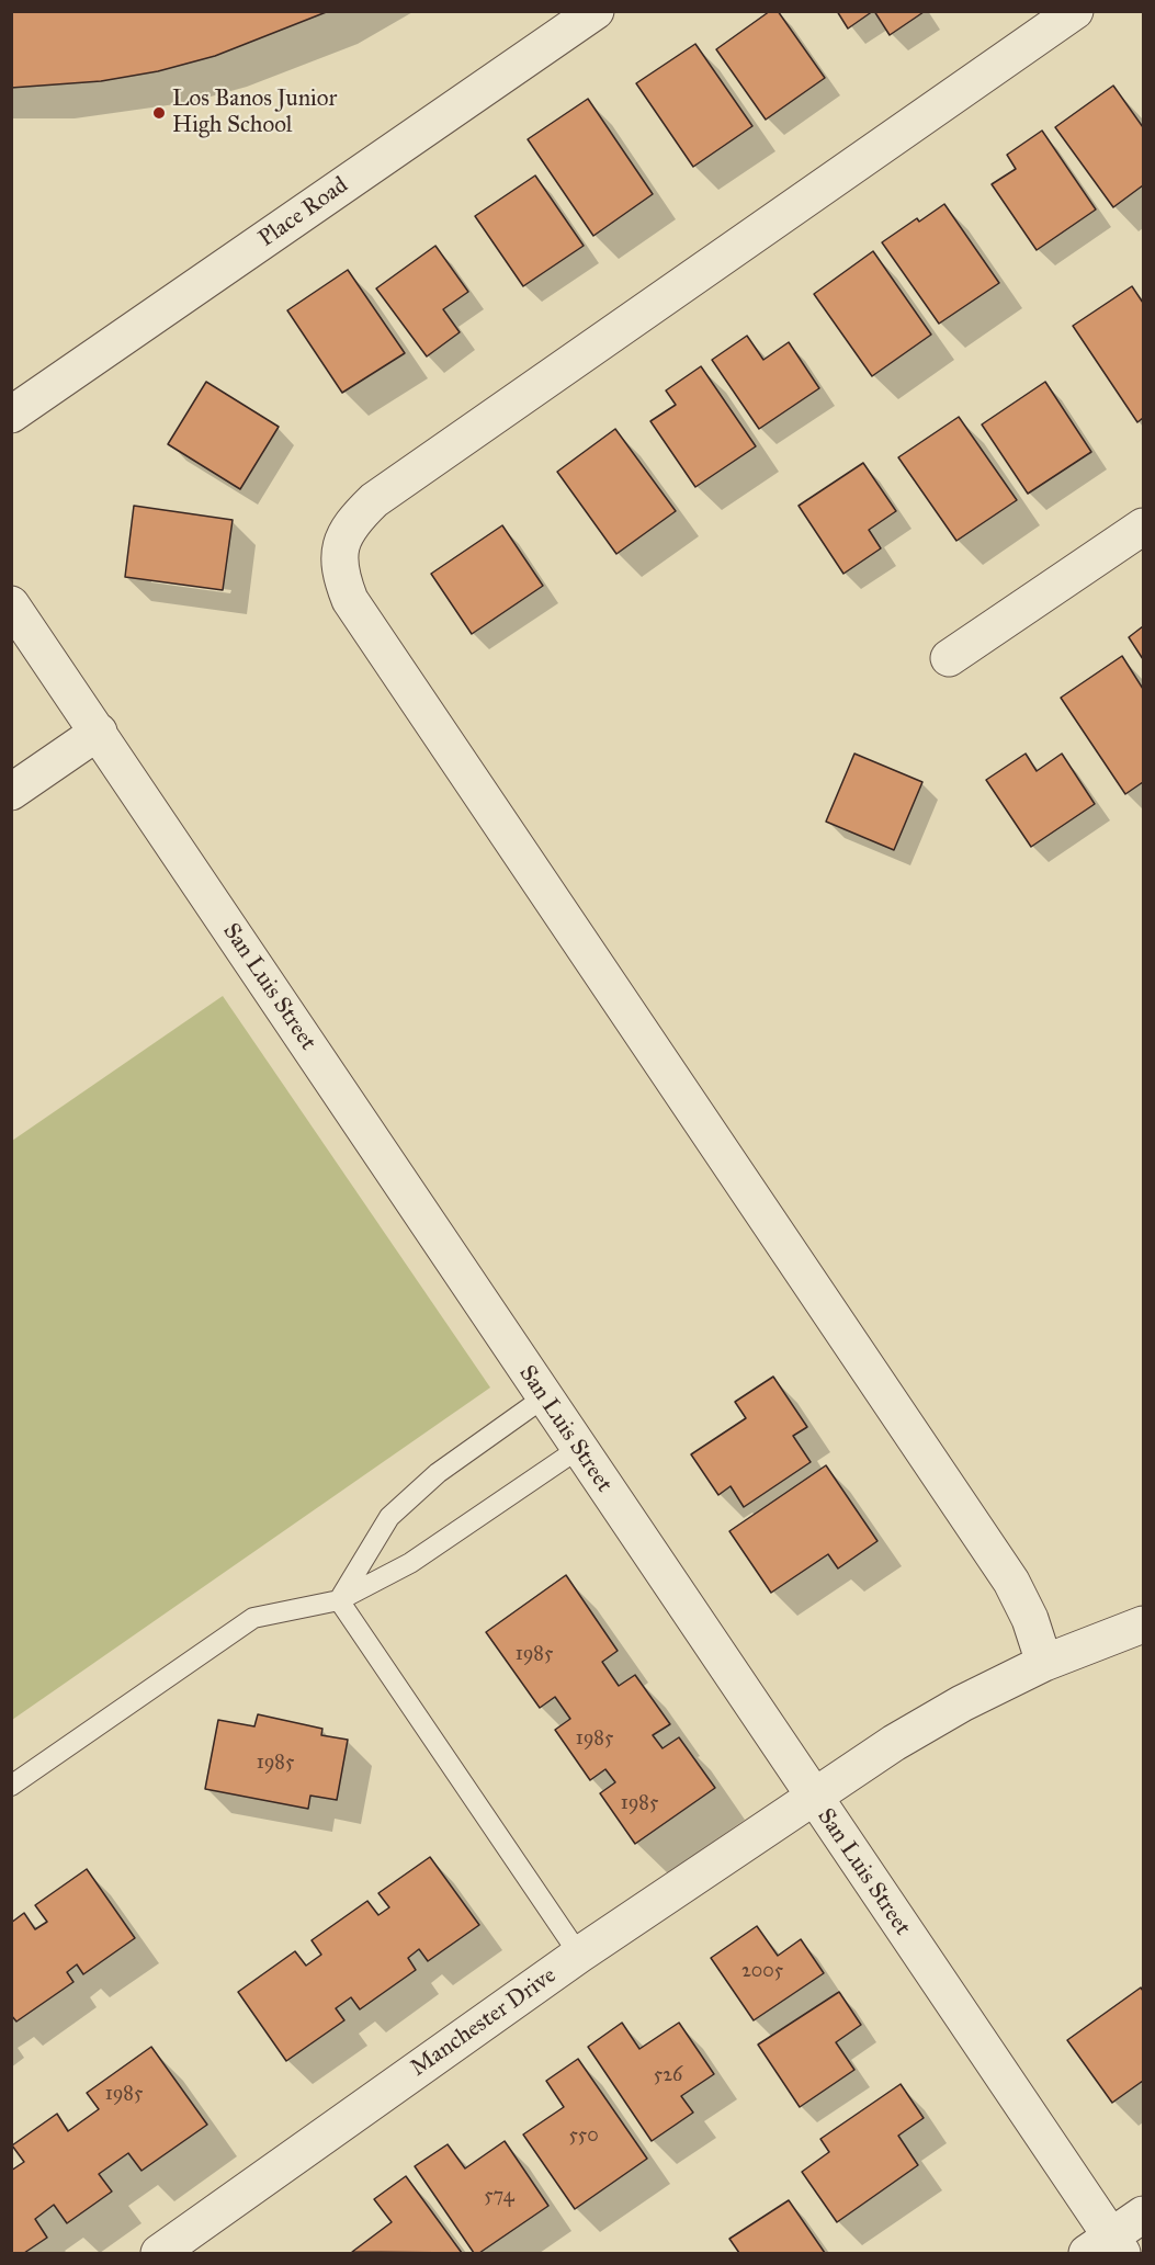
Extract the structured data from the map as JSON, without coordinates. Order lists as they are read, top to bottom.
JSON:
{
  "streets": {
    "street": ["Place Road", "San Luis Street", "Manchester Drive"]
  },
  "crossings": [
    ["San Luis Street", "Manchester Drive"]
  ],
  "places": ["Los Banos Junior High School"],
  "house_numbers": [
    "1985",
    "1985",
    "1985",
    "1985",
    "2005",
    "526",
    "1985",
    "550",
    "574"
  ]
}
